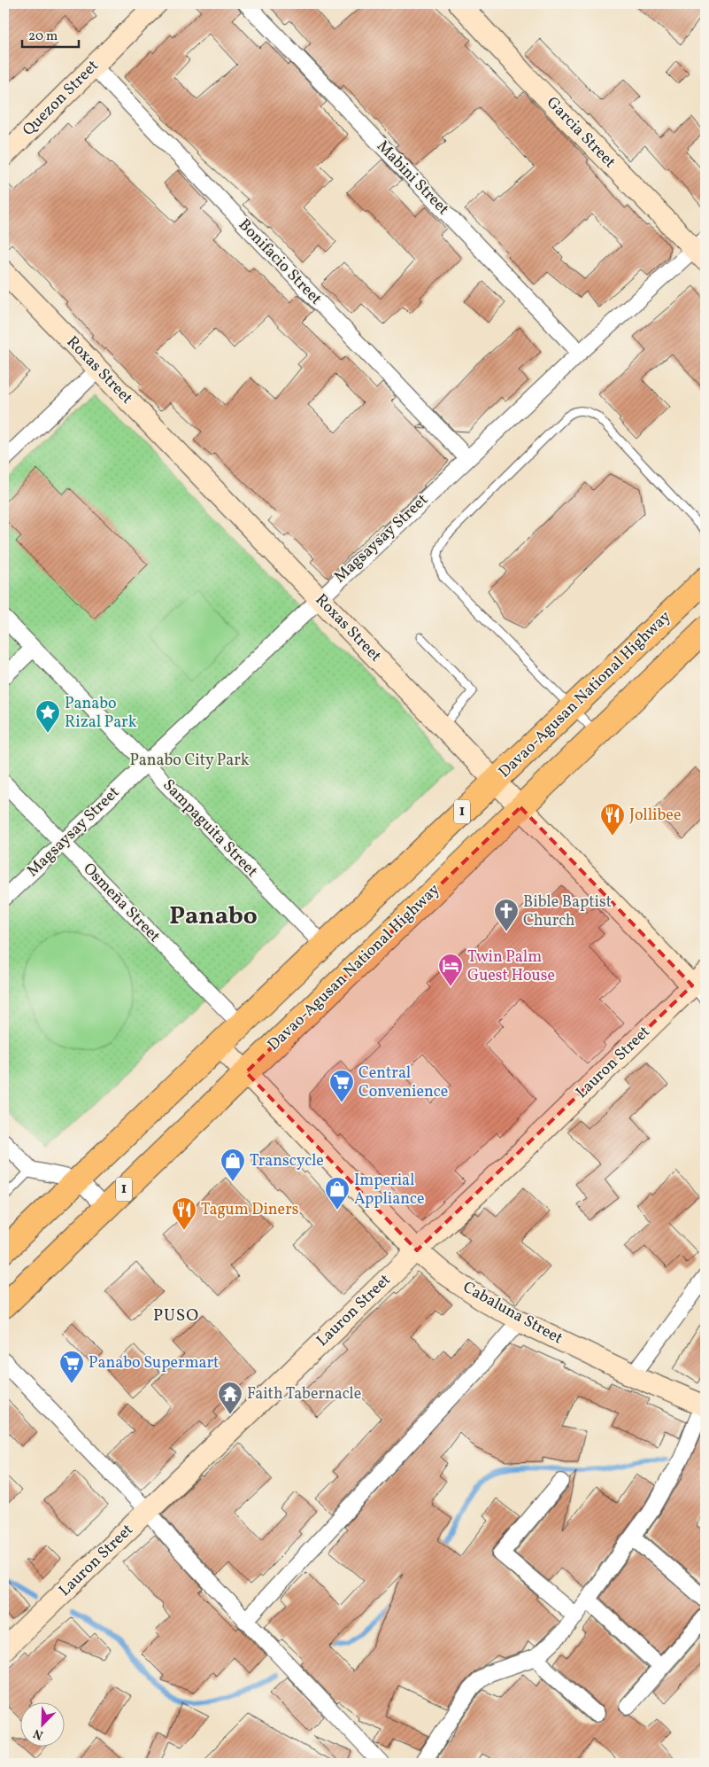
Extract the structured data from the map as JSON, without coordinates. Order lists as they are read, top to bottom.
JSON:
{
  "streets": {
    "highway": ["Davao-Agusan National Highway", "1"],
    "street": [
      "Quezon Street",
      "Garcia Street",
      "Mabini Street",
      "Bonifacio Street",
      "Roxas Street",
      "Magsaysay Street",
      "Sampaguita Street",
      "Osmeña Street",
      "Lauron Street",
      "Cabaluna Street"
    ]
  },
  "crossings": [
    ["Quezon Street", "Bonifacio Street"],
    ["Garcia Street", "Magsaysay Street"],
    ["Mabini Street", "Magsaysay Street"],
    ["Bonifacio Street", "Magsaysay Street"],
    ["Roxas Street", "Magsaysay Street"],
    ["Roxas Street", "Davao-Agusan National Highway"],
    ["Roxas Street", "Lauron Street"],
    ["Magsaysay Street", "Sampaguita Street"],
    ["Magsaysay Street", "Osmeña Street"],
    ["Davao-Agusan National Highway", "Sampaguita Street"],
    ["Davao-Agusan National Highway", "Osmeña Street"],
    ["Davao-Agusan National Highway", "Cabaluna Street"],
    ["Lauron Street", "Cabaluna Street"]
  ],
  "districts": ["Panabo", "PUSO"],
  "parks": ["Panabo City Park"],
  "places": {
    "place": ["Panabo Rizal Park"],
    "restaurant": ["Jollibee", "Tagum Diners"],
    "church": ["Bible Baptist Church"],
    "hotel": ["Twin Palm Guest House"],
    "supermarket": ["Central Convenience", "Panabo Supermart"],
    "shop": ["Transcycle", "Imperial Appliance"],
    "temple": ["Faith Tabernacle"]
  },
  "scale_bar": "20 m",
  "north": "bottom left"
}
